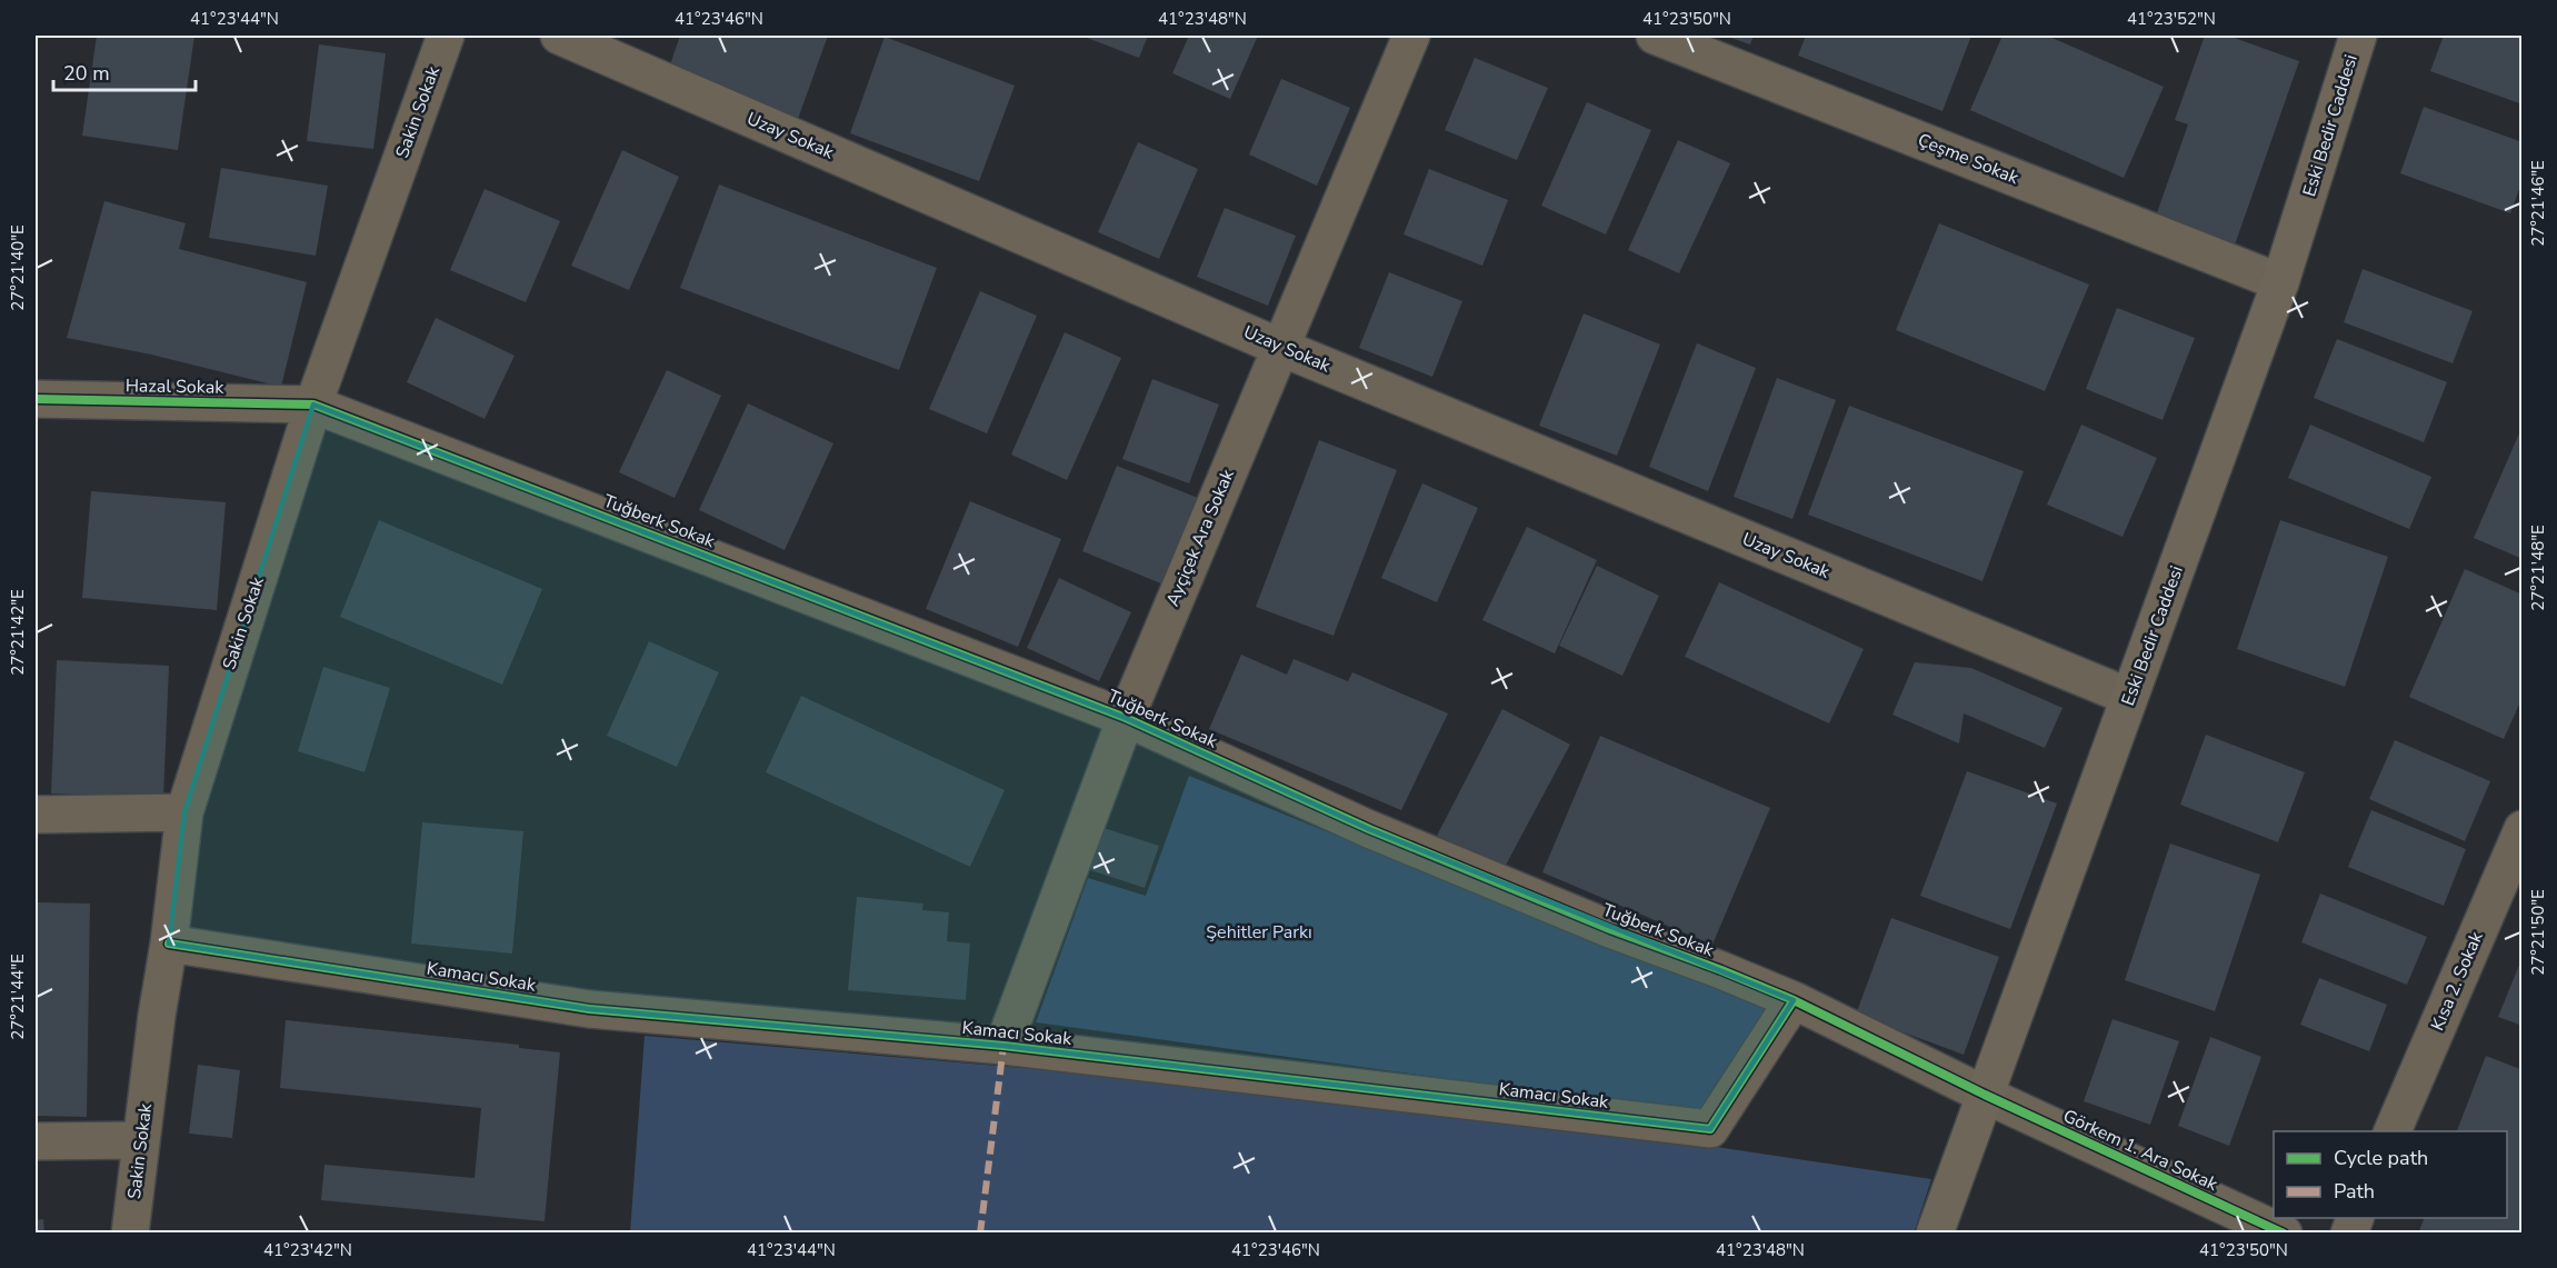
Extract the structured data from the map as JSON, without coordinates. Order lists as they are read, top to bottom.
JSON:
{
  "streets": {
    "main road": ["Eski Bedir Caddesi"],
    "street": [
      "Sakin Sokak",
      "Uzay Sokak",
      "Çeşme Sokak",
      "Hazal Sokak",
      "Tuğberk Sokak",
      "Ayçiçek Ara Sokak",
      "Kamacı Sokak",
      "Kısa 2. Sokak",
      "Görkem 1. Ara Sokak"
    ]
  },
  "crossings": [
    ["Sakin Sokak", "Hazal Sokak"],
    ["Sakin Sokak", "Tuğberk Sokak"],
    ["Sakin Sokak", "Kamacı Sokak"],
    ["Eski Bedir Caddesi", "Uzay Sokak"],
    ["Eski Bedir Caddesi", "Çeşme Sokak"],
    ["Eski Bedir Caddesi", "Tuğberk Sokak"],
    ["Eski Bedir Caddesi", "Görkem 1. Ara Sokak"],
    ["Uzay Sokak", "Ayçiçek Ara Sokak"],
    ["Hazal Sokak", "Tuğberk Sokak"],
    ["Tuğberk Sokak", "Ayçiçek Ara Sokak"],
    ["Tuğberk Sokak", "Kamacı Sokak"],
    ["Tuğberk Sokak", "Görkem 1. Ara Sokak"],
    ["Ayçiçek Ara Sokak", "Kamacı Sokak"]
  ],
  "parks": ["Şehitler Parkı"],
  "legend": ["Cycle path", "Path"],
  "scale_bar": "20 m",
  "coordinates": [
    "41°23'44\"N",
    "41°23'46\"N",
    "41°23'48\"N",
    "41°23'50\"N",
    "41°23'52\"N",
    "27°21'46\"E",
    "27°21'40\"E",
    "27°21'48\"E",
    "27°21'42\"E",
    "27°21'50\"E",
    "27°21'44\"E",
    "41°23'42\"N"
  ]
}
